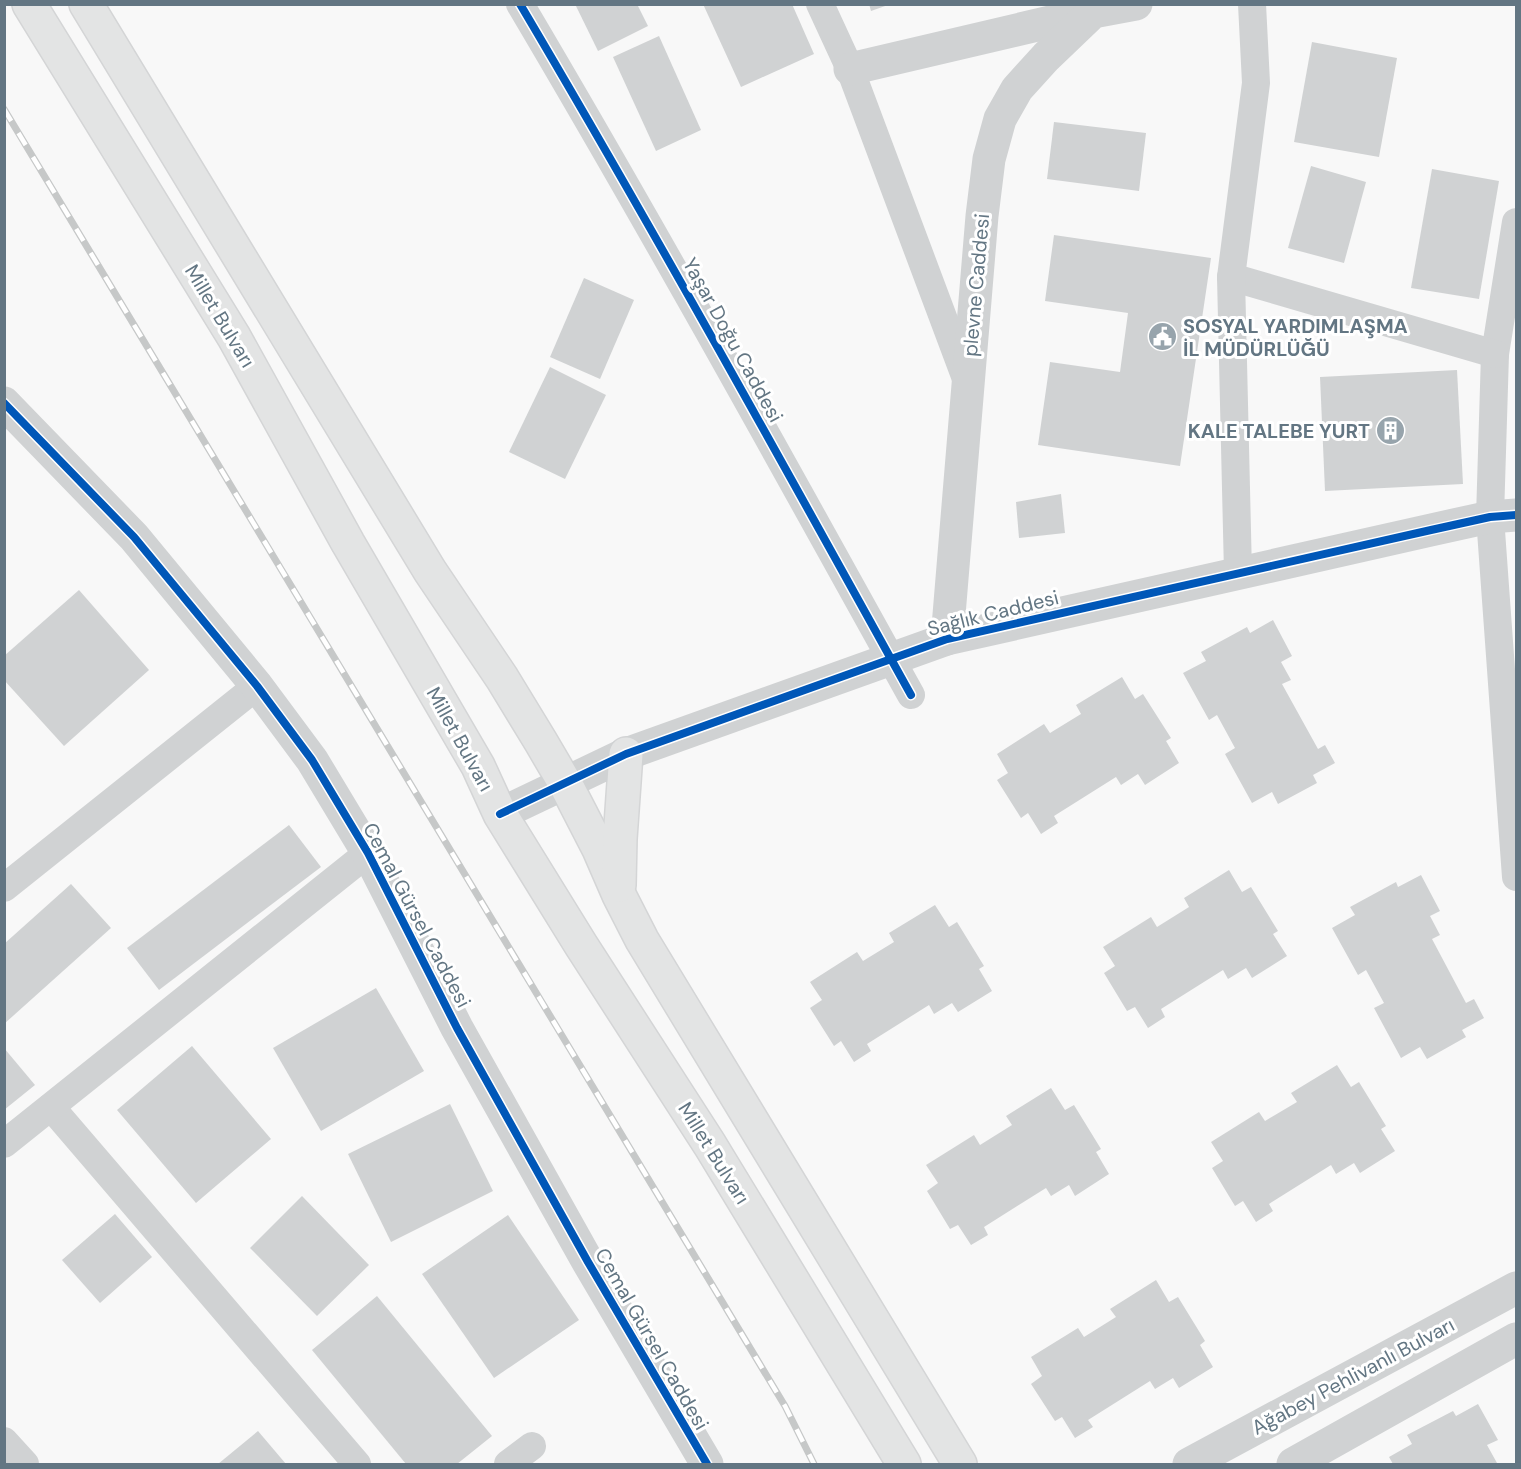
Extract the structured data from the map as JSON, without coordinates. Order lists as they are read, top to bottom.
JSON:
{
  "streets": {
    "main road": ["Millet Bulvarı"],
    "street": [
      "plevne Caddesi",
      "Yaşar Doğu Caddesi",
      "Sağlık Caddesi",
      "Cemal Gürsel Caddesi",
      "Ağabey Pehlivanlı Bulvarı"
    ]
  },
  "crossings": [
    ["plevne Caddesi", "Sağlık Caddesi"],
    ["Millet Bulvarı", "Sağlık Caddesi"],
    ["Yaşar Doğu Caddesi", "Sağlık Caddesi"]
  ],
  "places": {
    "public building": ["SOSYAL YARDIMLAŞMA İL MÜDÜRLÜĞÜ"],
    "building": ["KALE TALEBE YURT"]
  }
}
